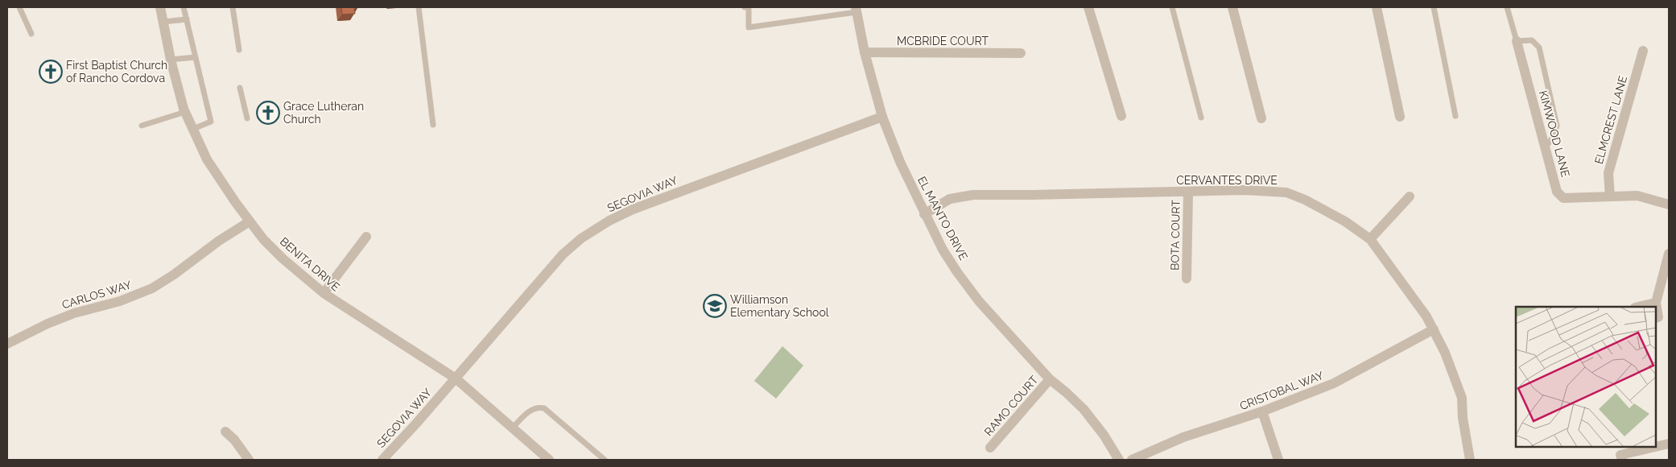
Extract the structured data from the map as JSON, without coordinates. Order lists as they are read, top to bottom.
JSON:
{
  "streets": {
    "street": [
      "MCBRIDE COURT",
      "ELMCREST LANE",
      "KIMWOOD LANE",
      "CERVANTES DRIVE",
      "SEGOVIA WAY",
      "EL MANTO DRIVE",
      "BOTA COURT",
      "BENITA DRIVE",
      "CARLOS WAY",
      "CRISTOBAL WAY",
      "RAMO COURT"
    ]
  },
  "crossings": [
    ["MCBRIDE COURT", "EL MANTO DRIVE"],
    ["ELMCREST LANE", "KIMWOOD LANE"],
    ["CERVANTES DRIVE", "EL MANTO DRIVE"],
    ["CERVANTES DRIVE", "BOTA COURT"],
    ["CERVANTES DRIVE", "CRISTOBAL WAY"],
    ["SEGOVIA WAY", "EL MANTO DRIVE"],
    ["SEGOVIA WAY", "BENITA DRIVE"],
    ["EL MANTO DRIVE", "RAMO COURT"],
    ["BENITA DRIVE", "CARLOS WAY"]
  ],
  "places": {
    "church": ["First Baptist Church of Rancho Cordova", "Grace Lutheran Church"],
    "school or university": ["Williamson Elementary School"]
  }
}
